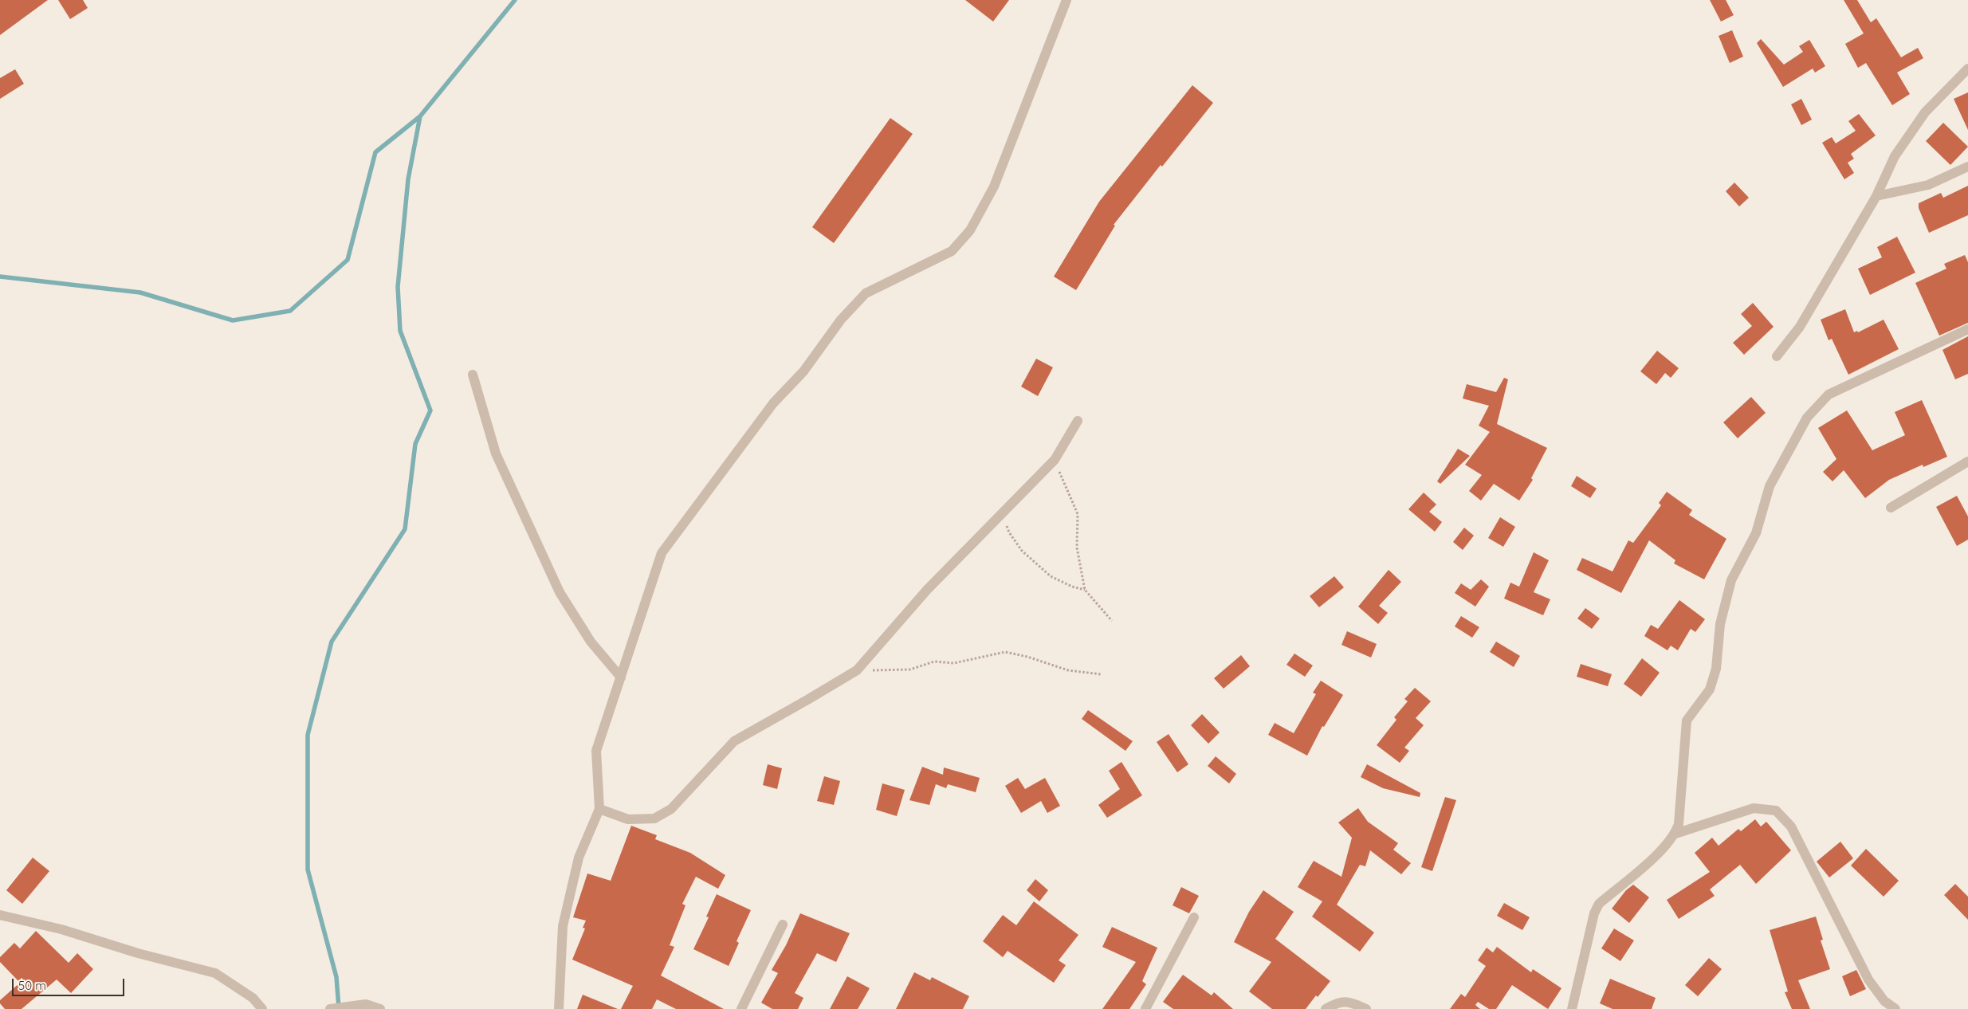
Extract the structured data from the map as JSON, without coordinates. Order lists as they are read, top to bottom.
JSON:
{
  "scale_bar": "50 m"
}
